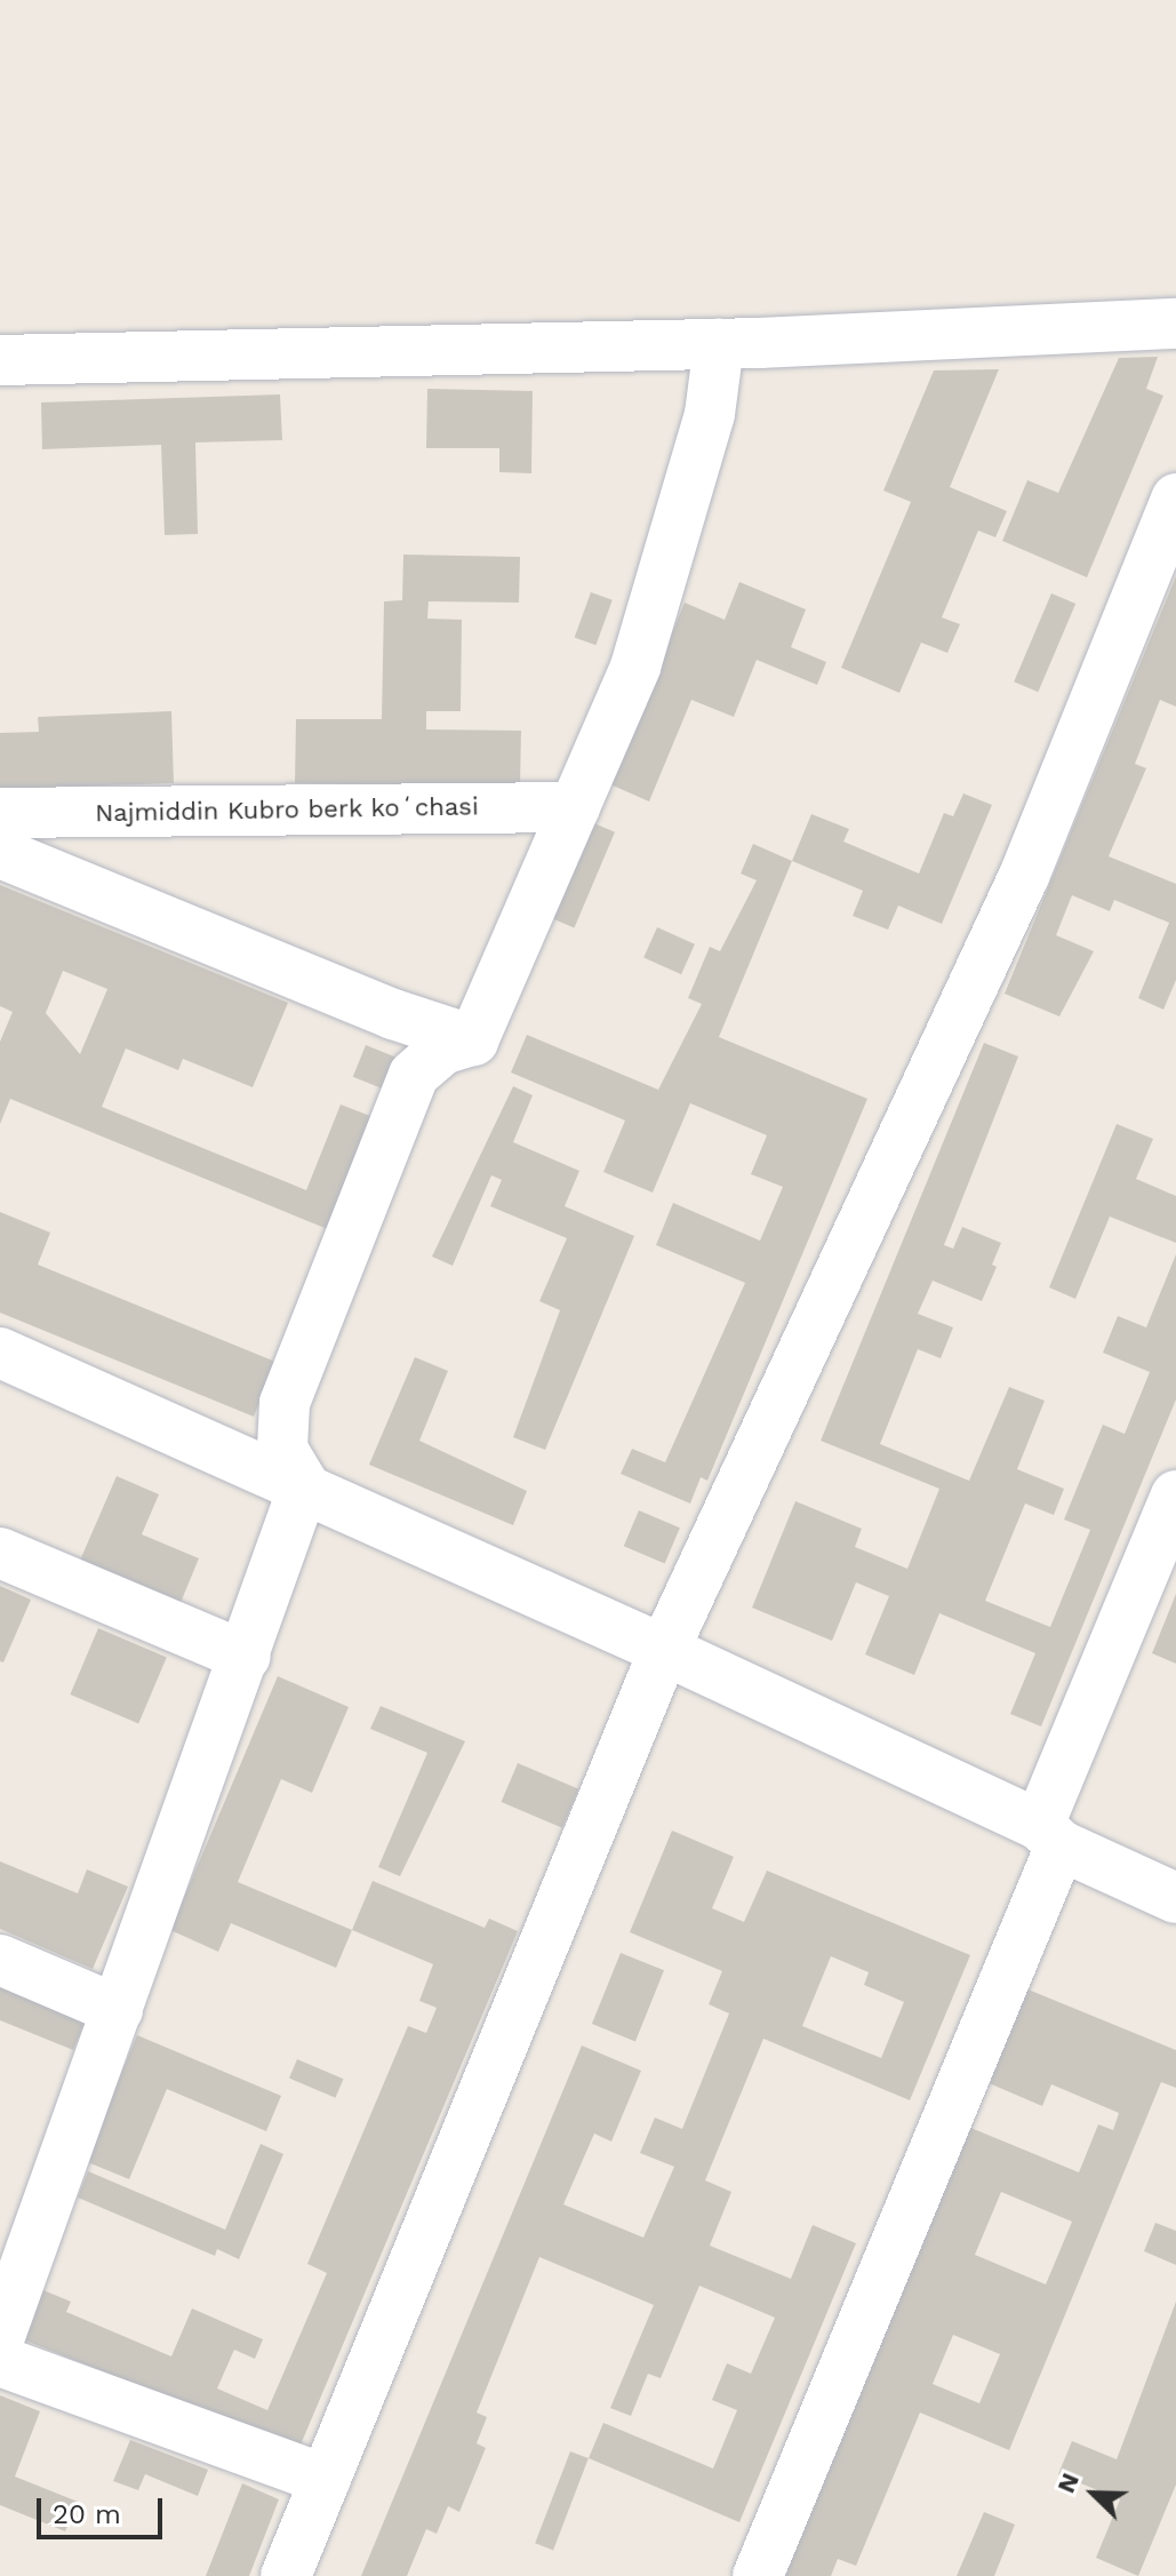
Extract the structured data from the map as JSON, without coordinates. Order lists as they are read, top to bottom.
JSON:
{
  "streets": {
    "street": ["Najmiddin Kubro berk koʻchasi"]
  },
  "scale_bar": "20 m",
  "north": "top left"
}
